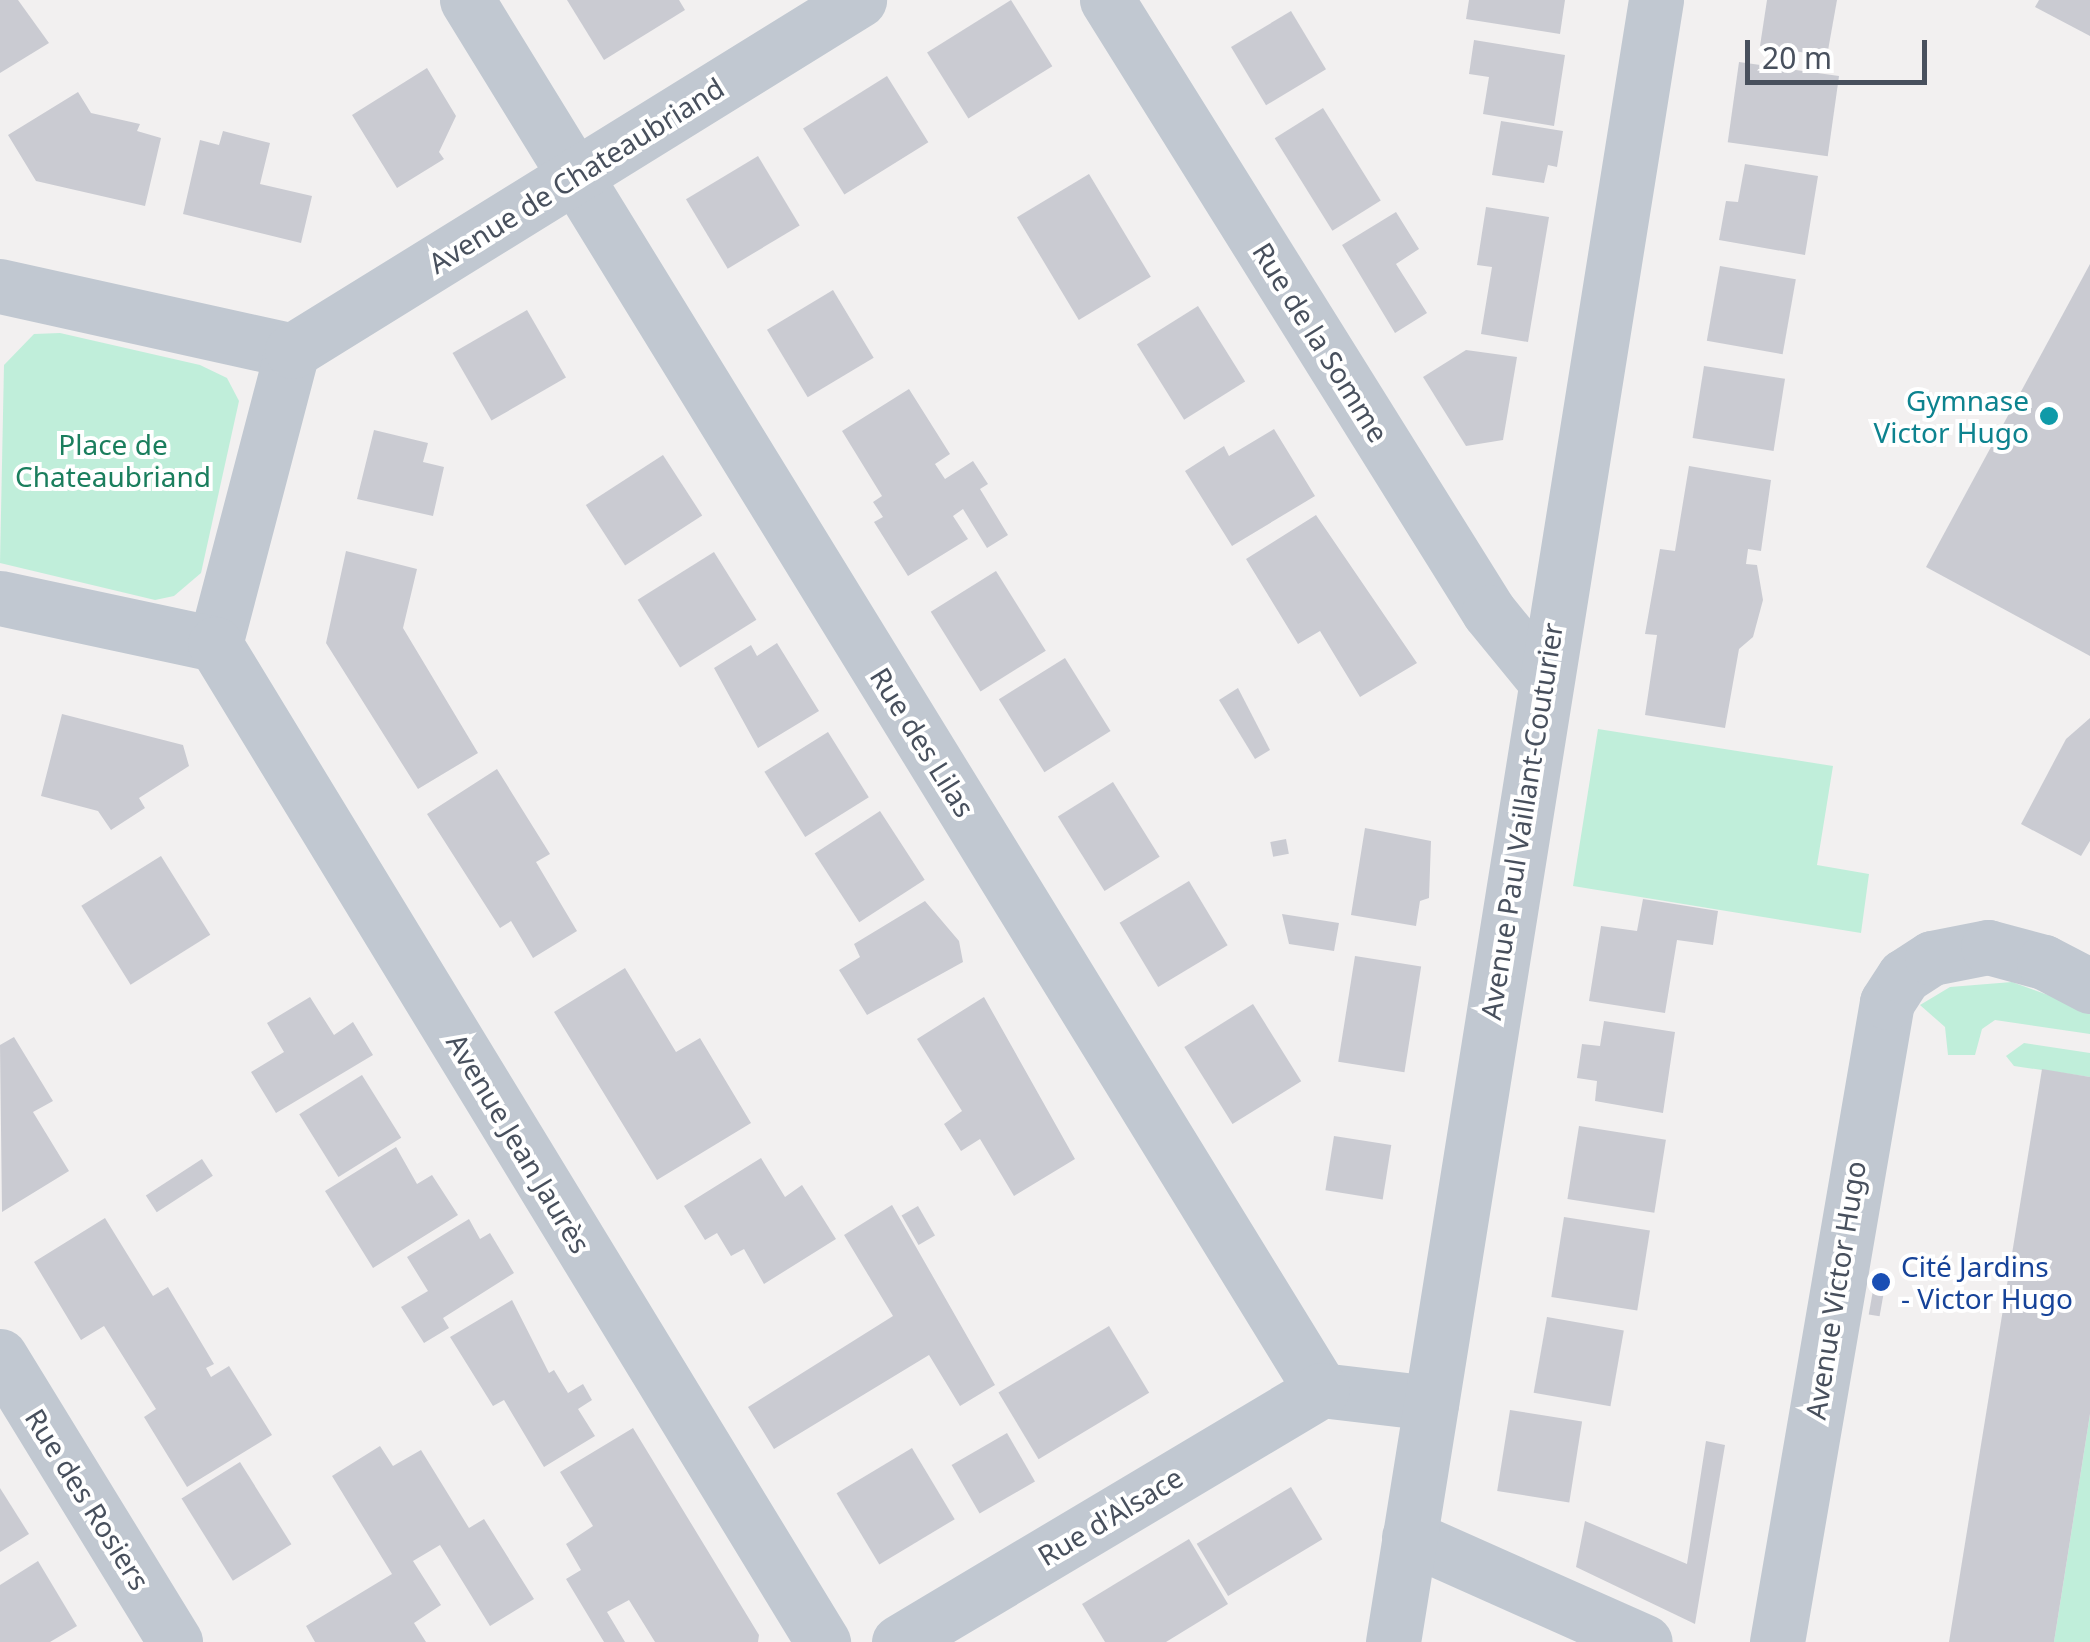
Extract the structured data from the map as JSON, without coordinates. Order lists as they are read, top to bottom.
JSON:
{
  "streets": {
    "street": [
      "Avenue de Chateaubriand",
      "Rue de la Somme",
      "Rue des Lilas",
      "Avenue Paul Vaillant-Couturier",
      "Avenue Jean Jaurès",
      "Avenue Victor Hugo",
      "Rue des Rosiers",
      "Rue d'Alsace"
    ]
  },
  "crossings": [
    ["Avenue de Chateaubriand", "Rue des Lilas"],
    ["Rue de la Somme", "Avenue Paul Vaillant-Couturier"],
    ["Rue des Lilas", "Rue d'Alsace"]
  ],
  "parks": ["Place de Chateaubriand"],
  "places": ["Gymnase Victor Hugo", "Cité Jardins - Victor Hugo"],
  "scale_bar": "20 m"
}
